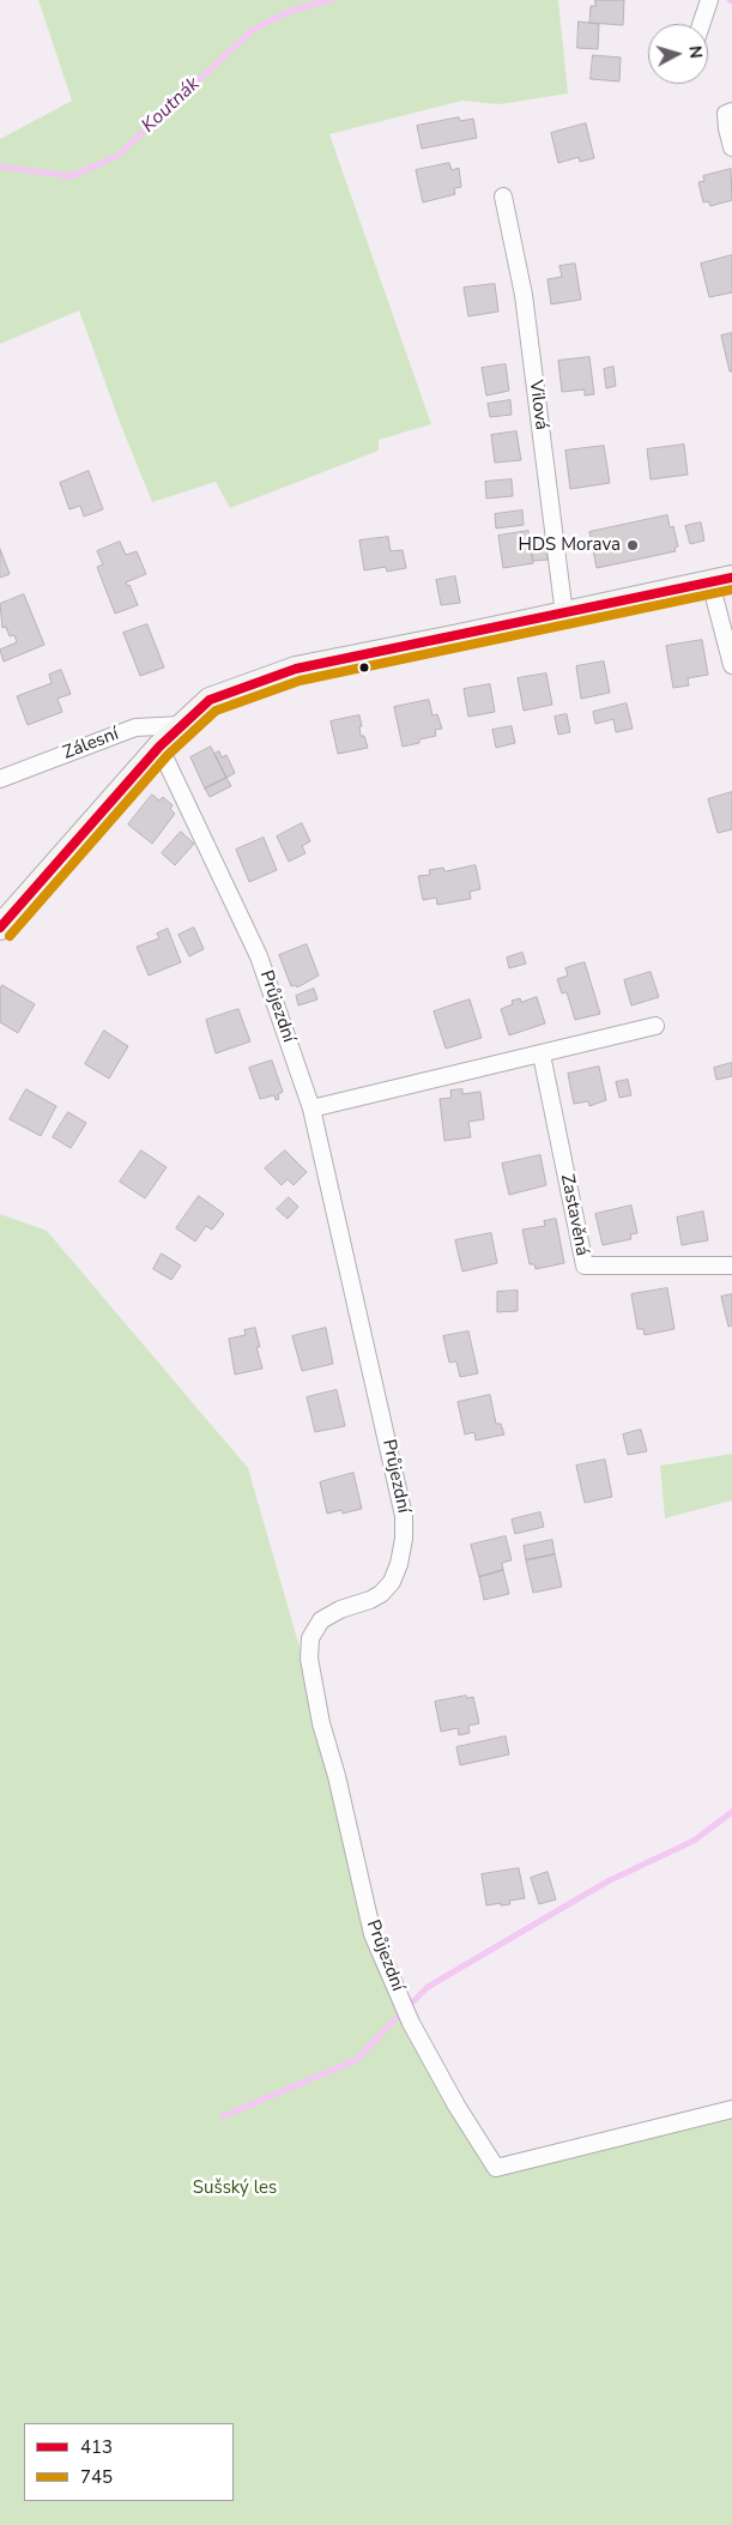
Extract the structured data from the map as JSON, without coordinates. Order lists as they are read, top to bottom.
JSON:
{
  "streets": {
    "street": [
      "Vilová",
      "Zálesní",
      "Průjezdní",
      "Zastavěná"
    ]
  },
  "water": ["Koutnák"],
  "parks": ["Sušský les"],
  "places": ["HDS Morava"],
  "lines": ["transit line 413", "transit line 745"],
  "legend": ["413", "745"],
  "north": "right"
}
